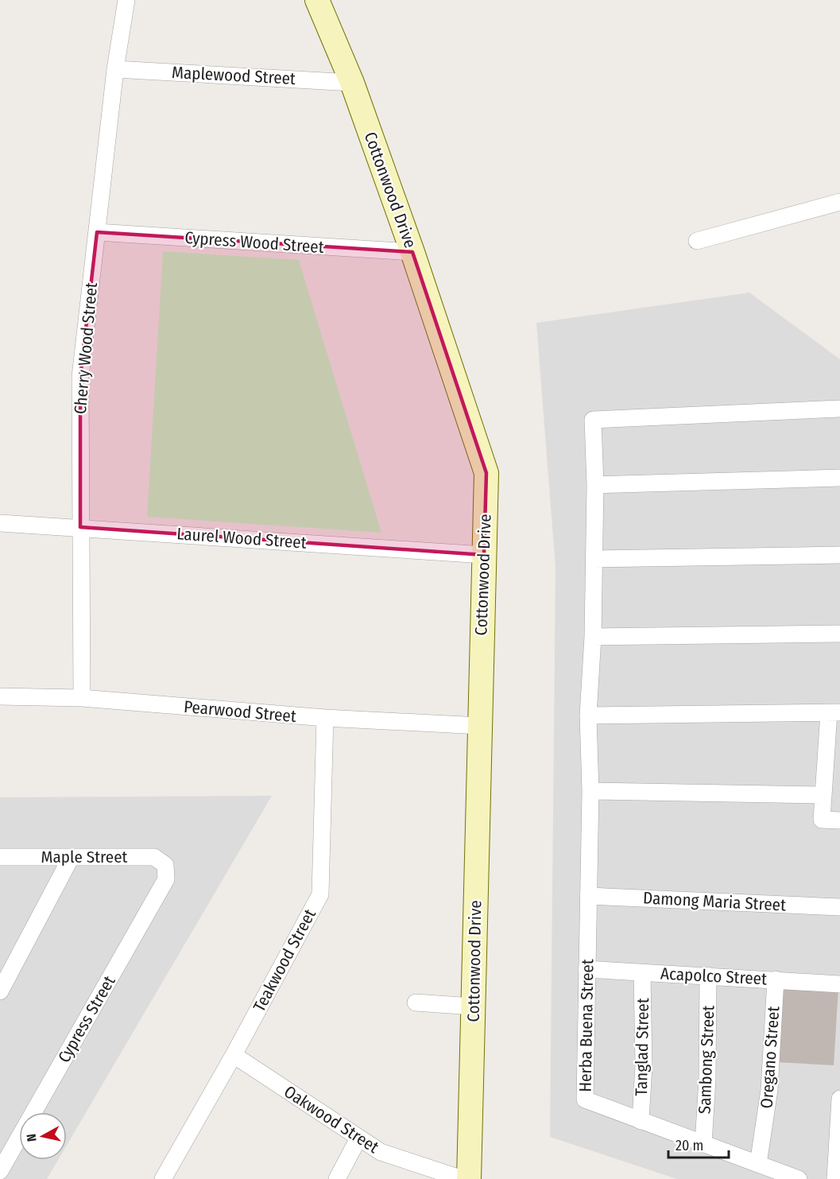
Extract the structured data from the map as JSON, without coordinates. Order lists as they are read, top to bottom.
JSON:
{
  "streets": {
    "street": [
      "Maplewood Street",
      "Cottonwood Drive",
      "Cypress Wood Street",
      "Cherry Wood Street",
      "Laurel Wood Street",
      "Pearwood Street",
      "Maple Street",
      "Damong Maria Street",
      "Teakwood Street",
      "Acapolco Street",
      "Cypress Street",
      "Herba Buena Street",
      "Tanglad Street",
      "Oregano Street",
      "Sambong Street",
      "Oakwood Street"
    ]
  },
  "crossings": [
    ["Maplewood Street", "Cottonwood Drive"],
    ["Maplewood Street", "Cherry Wood Street"],
    ["Cottonwood Drive", "Cypress Wood Street"],
    ["Cottonwood Drive", "Laurel Wood Street"],
    ["Cottonwood Drive", "Pearwood Street"],
    ["Cypress Wood Street", "Cherry Wood Street"],
    ["Cherry Wood Street", "Laurel Wood Street"],
    ["Cherry Wood Street", "Pearwood Street"],
    ["Pearwood Street", "Teakwood Street"],
    ["Maple Street", "Cypress Street"],
    ["Damong Maria Street", "Herba Buena Street"],
    ["Teakwood Street", "Oakwood Street"],
    ["Acapolco Street", "Herba Buena Street"],
    ["Acapolco Street", "Tanglad Street"],
    ["Acapolco Street", "Oregano Street"],
    ["Acapolco Street", "Sambong Street"],
    ["Herba Buena Street", "Tanglad Street"],
    ["Herba Buena Street", "Oregano Street"],
    ["Herba Buena Street", "Sambong Street"]
  ],
  "scale_bar": "20 m",
  "north": "left"
}
